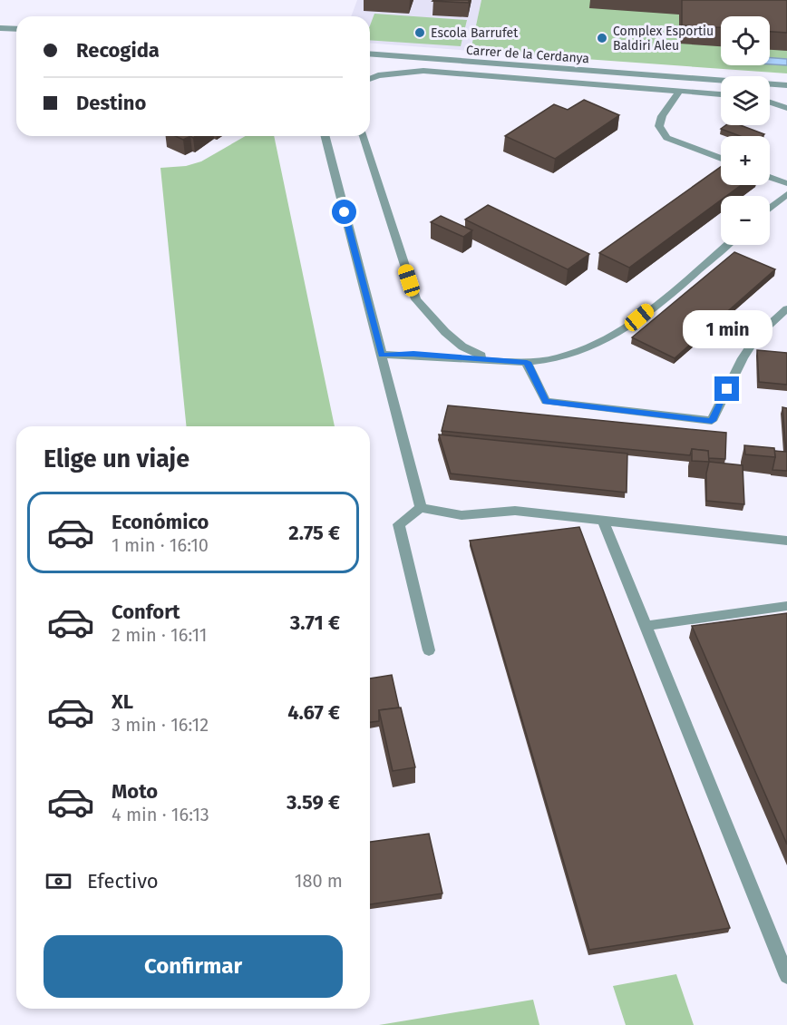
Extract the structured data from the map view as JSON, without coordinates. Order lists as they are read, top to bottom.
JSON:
{
  "streets": {
    "street": ["Carrer de la Cerdanya"]
  },
  "places": ["Escola Barrufet", "Complex Esportiu Baldiri Aleu"],
  "page": {
    "map_buttons": ["+", "−"],
    "banner": ["Recogida", "Destino"],
    "bubble": "1 min",
    "heading": "Elige un viaje",
    "list": [
      {
        "name": "Económico",
        "note": "1 min · 16:10",
        "value": "2.75 €"
      },
      {
        "name": "Confort",
        "note": "2 min · 16:11",
        "value": "3.71 €"
      },
      {
        "name": "XL",
        "note": "3 min · 16:12",
        "value": "4.67 €"
      },
      {
        "name": "Moto",
        "note": "4 min · 16:13",
        "value": "3.59 €"
      }
    ],
    "pay": ["Efectivo", "180 m"],
    "buttons": "Confirmar"
  }
}
